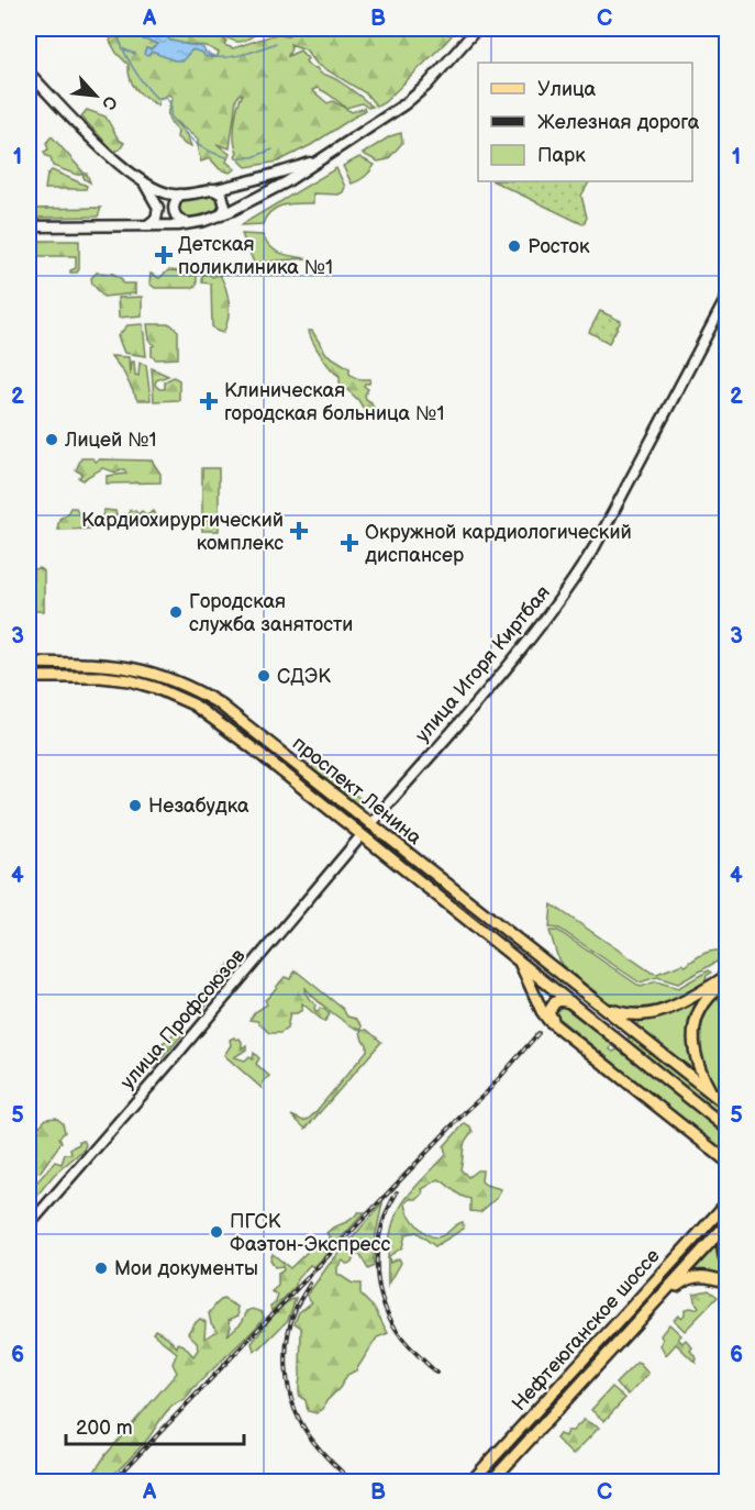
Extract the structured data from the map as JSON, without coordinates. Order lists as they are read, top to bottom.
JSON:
{
  "streets": {
    "main road": [
      "улица Игоря Киртбая",
      "проспект Ленина",
      "улица Профсоюзов",
      "Нефтеюганское шоссе"
    ]
  },
  "crossings": [
    ["улица Игоря Киртбая", "проспект Ленина"],
    ["улица Игоря Киртбая", "улица Профсоюзов"],
    ["проспект Ленина", "улица Профсоюзов"]
  ],
  "places": {
    "other": [
      "Росток",
      "Лицей №1",
      "Городская служба занятости",
      "СДЭК",
      "Незабудка",
      "ПГСК Фаэтон-Экспресс",
      "Мои документы"
    ],
    "health": [
      "Детская поликлиника №1",
      "Клиническая городская больница №1",
      "Кардиохирургический комплекс",
      "Окружной кардиологический диспансер"
    ]
  },
  "legend": ["Улица", "Железная дорога", "Парк"],
  "scale_bar": "200 m",
  "north": "bottom right",
  "grid": {
    "columns": ["A", "B", "C"],
    "rows": [
      "1",
      "2",
      "3",
      "4",
      "5",
      "6"
    ]
  }
}
